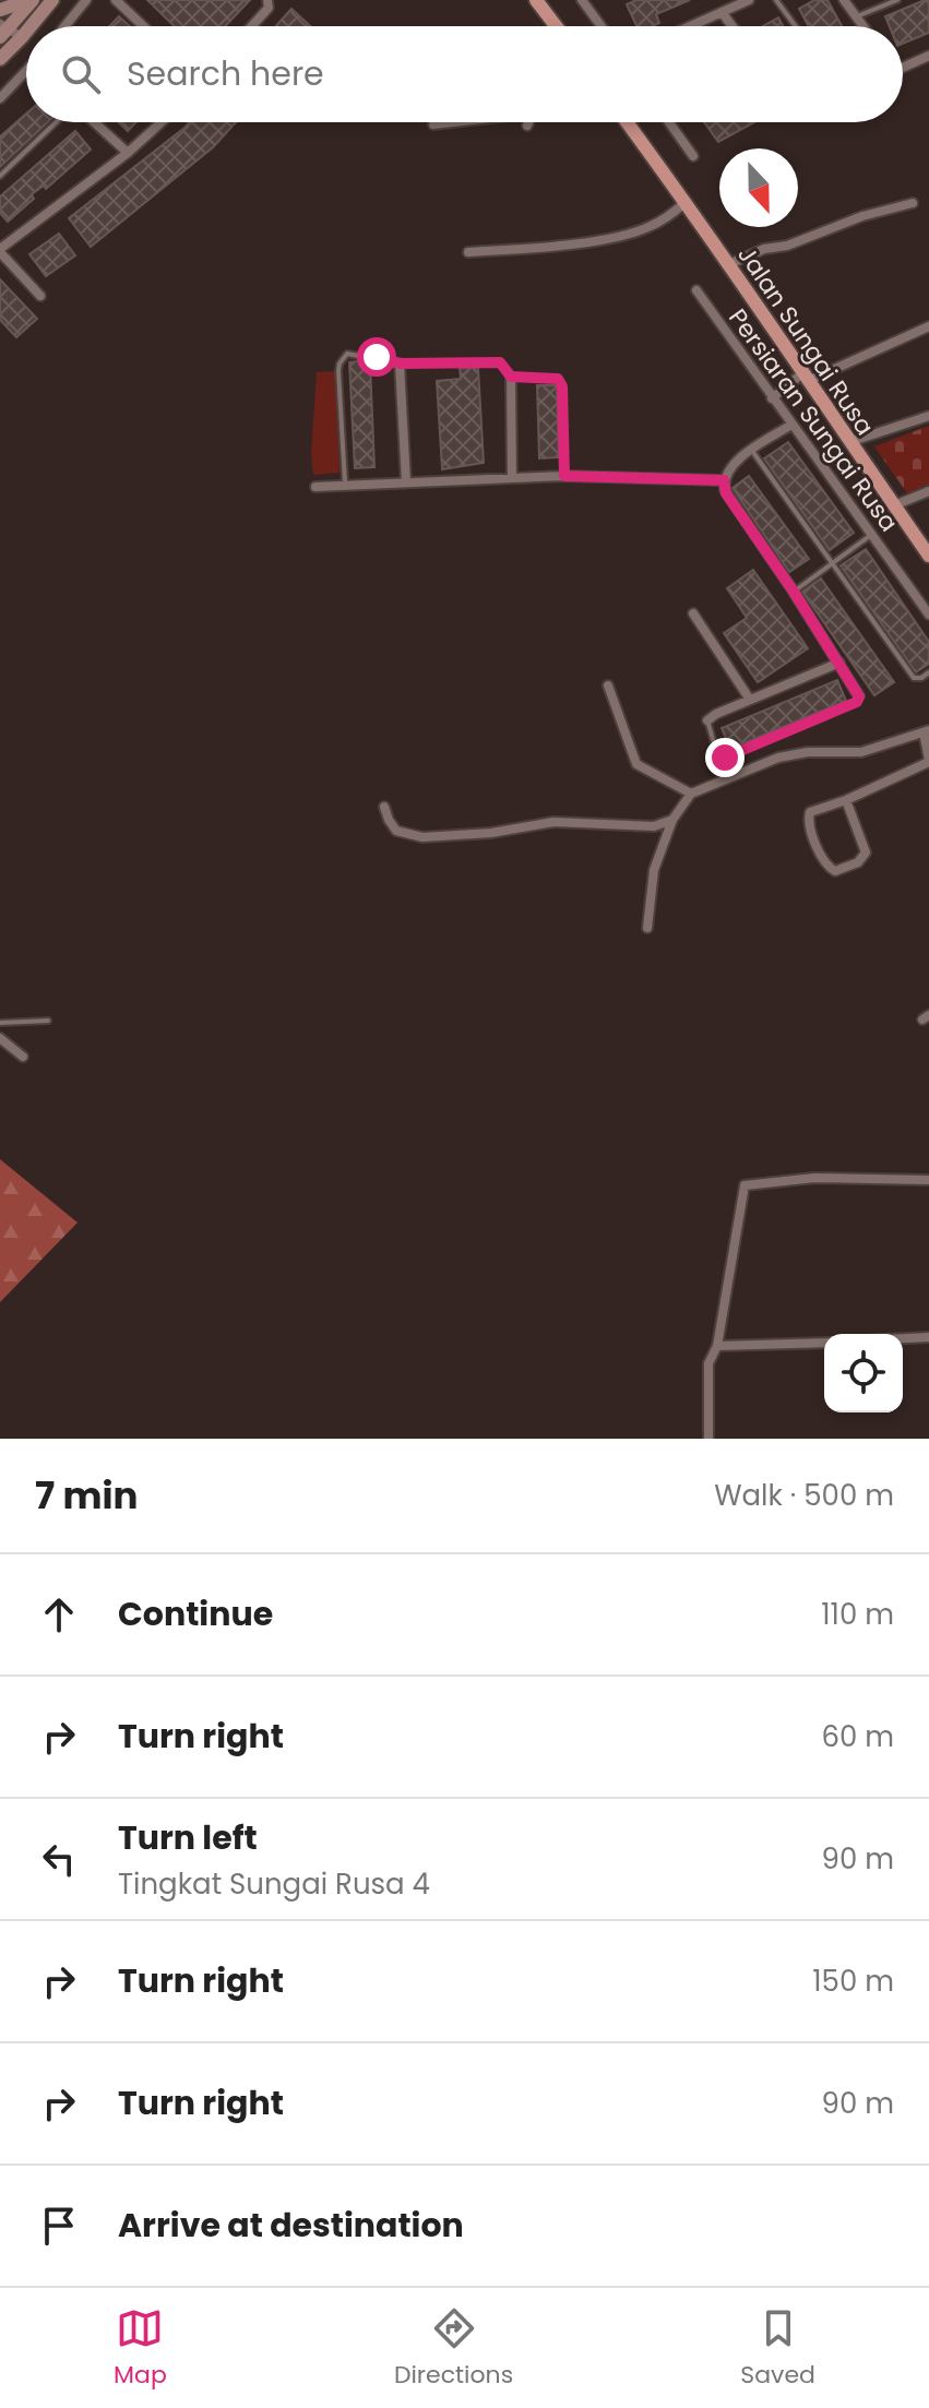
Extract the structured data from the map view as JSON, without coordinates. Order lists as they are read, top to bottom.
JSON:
{
  "streets": {
    "main road": ["Jalan Sungai Rusa"],
    "street": ["Persiaran Sungai Rusa"]
  },
  "north": "bottom",
  "page": {
    "search": "Search here",
    "heading": ["7 min", "Walk · 500 m"],
    "list": [
      ["Continue", "110 m"],
      ["Turn right", "60 m"],
      ["Turn left", "Tingkat Sungai Rusa 4", "90 m"],
      ["Turn right", "150 m"],
      ["Turn right", "90 m"],
      "Arrive at destination"
    ],
    "nav": ["Map", "Directions", "Saved"]
  }
}
